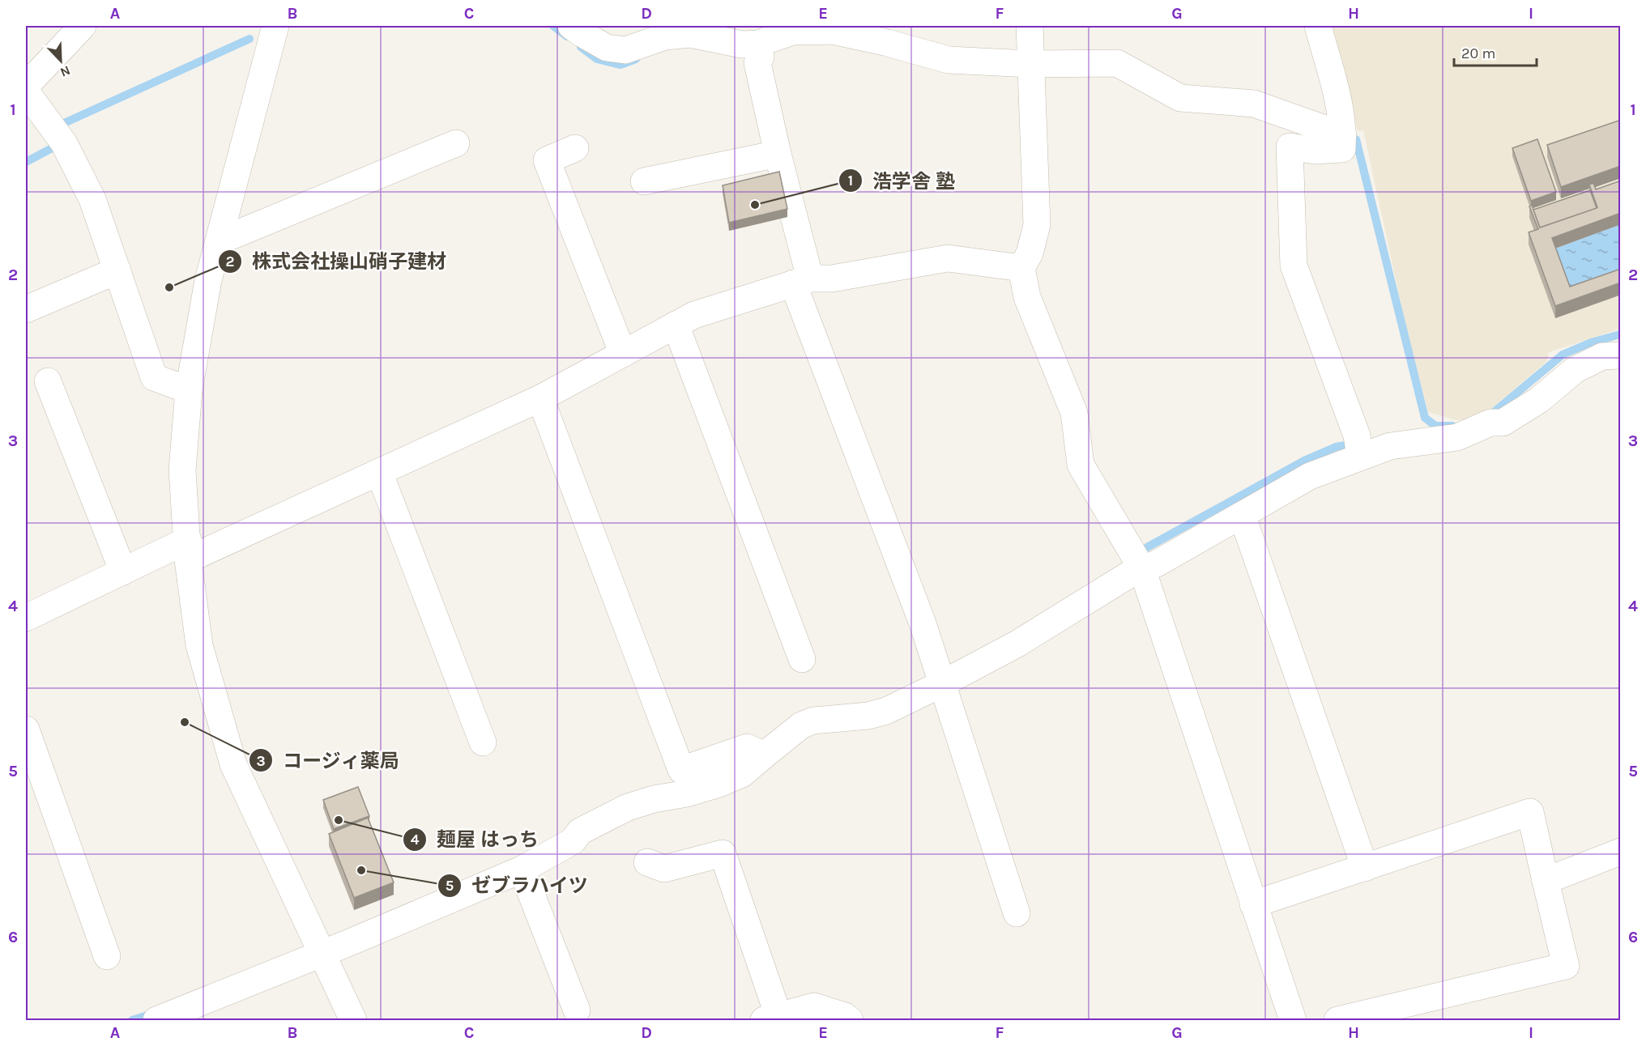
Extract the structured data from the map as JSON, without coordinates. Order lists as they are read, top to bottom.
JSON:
{
  "places": [
    "浩学舎 塾",
    "株式会社操山硝子建材",
    "コージィ薬局",
    "麺屋 はっち",
    "ゼブラハイツ"
  ],
  "scale_bar": "20 m",
  "north": "bottom right",
  "grid": {
    "columns": [
      "A",
      "B",
      "C",
      "D",
      "E",
      "F",
      "G",
      "H",
      "I"
    ],
    "rows": [
      "1",
      "2",
      "3",
      "4",
      "5",
      "6"
    ]
  }
}
